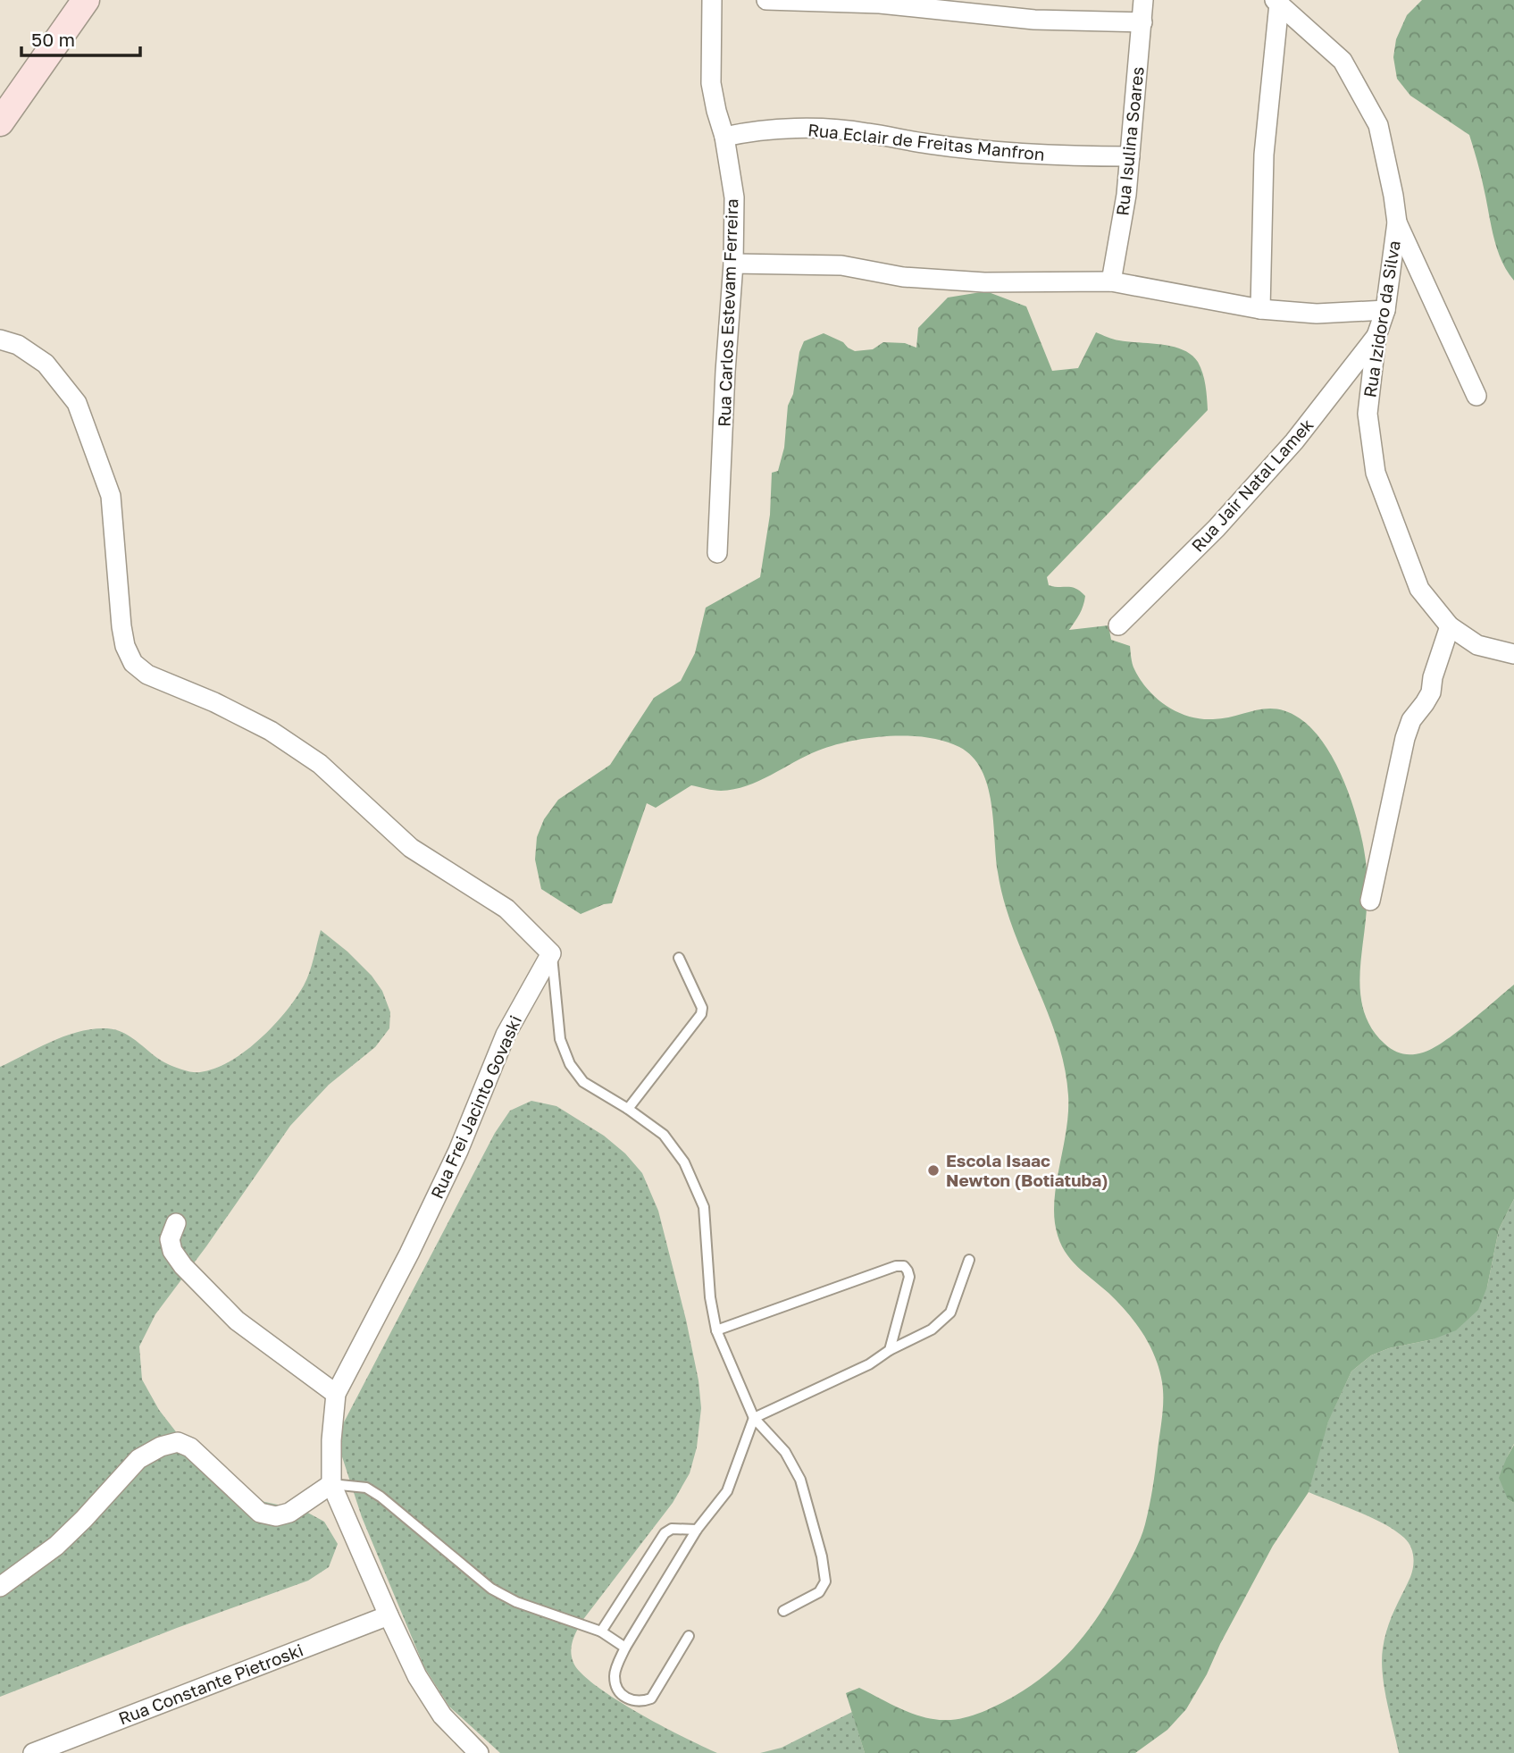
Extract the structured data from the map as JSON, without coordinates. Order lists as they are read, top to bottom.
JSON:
{
  "streets": {
    "street": [
      "Rua Isulina Soares",
      "Rua Eclair de Freitas Manfron",
      "Rua Carlos Estevam Ferreira",
      "Rua Izidoro da Silva",
      "Rua Jair Natal Lamek",
      "Rua Frei Jacinto Govaski",
      "Rua Constante Pietroski"
    ]
  },
  "crossings": [
    ["Rua Isulina Soares", "Rua Eclair de Freitas Manfron"],
    ["Rua Eclair de Freitas Manfron", "Rua Carlos Estevam Ferreira"],
    ["Rua Izidoro da Silva", "Rua Jair Natal Lamek"],
    ["Rua Frei Jacinto Govaski", "Rua Constante Pietroski"]
  ],
  "places": ["Escola Isaac Newton (Botiatuba)"],
  "scale_bar": "50 m"
}
